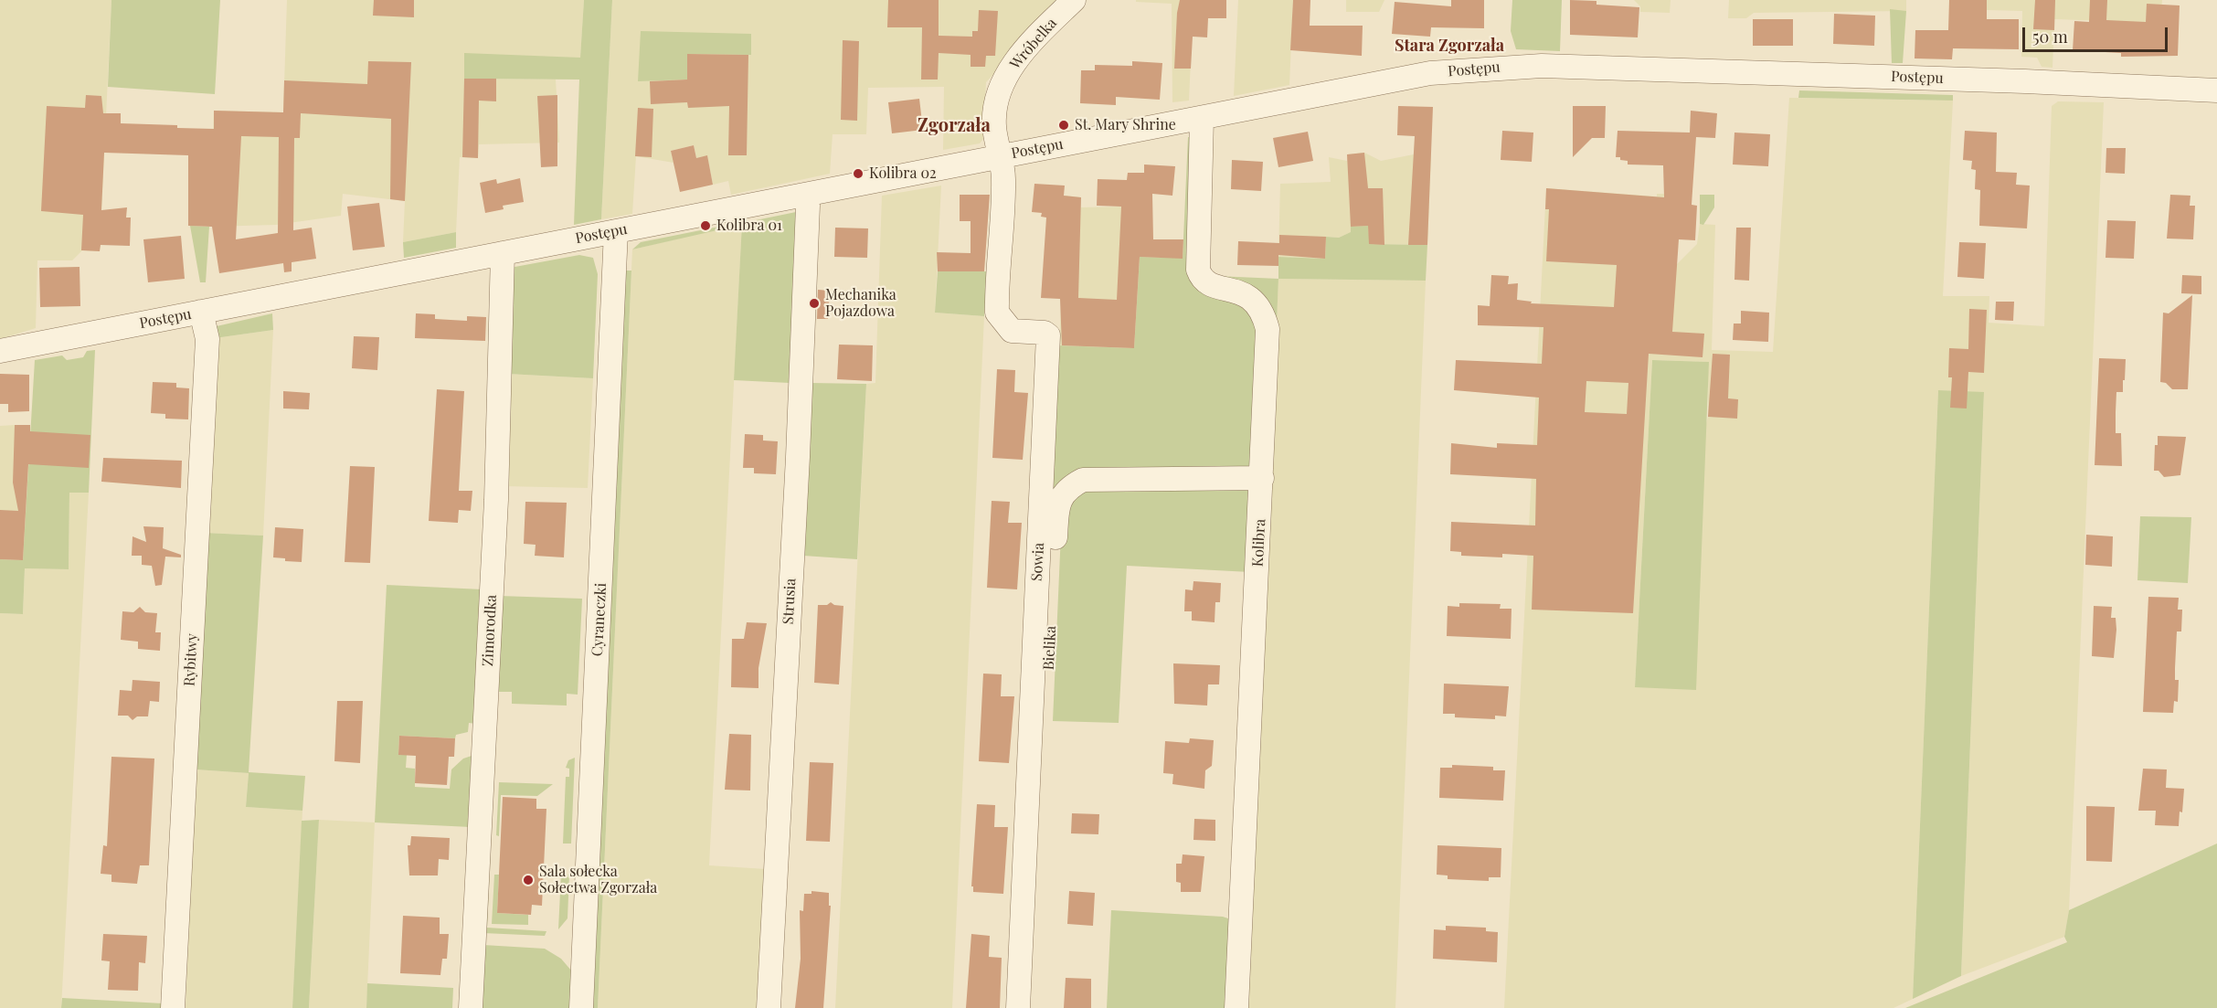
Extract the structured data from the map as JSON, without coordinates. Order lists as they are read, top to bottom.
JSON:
{
  "streets": {
    "street": [
      "Wróbelka",
      "Postępu",
      "Kolibra",
      "Sowia",
      "Strusia",
      "Cyraneczki",
      "Zimorodka",
      "Bielika",
      "Rybitwy"
    ]
  },
  "crossings": [
    ["Wróbelka", "Postępu"],
    ["Wróbelka", "Sowia"],
    ["Postępu", "Kolibra"],
    ["Postępu", "Sowia"],
    ["Postępu", "Strusia"],
    ["Postępu", "Cyraneczki"],
    ["Postępu", "Zimorodka"],
    ["Postępu", "Rybitwy"],
    ["Kolibra", "Bielika"]
  ],
  "districts": ["Stara Zgorzała", "Zgorzała"],
  "places": [
    "St. Mary Shrine",
    "Kolibra 02",
    "Kolibra 01",
    "Mechanika Pojazdowa",
    "Sala sołecka Sołectwa Zgorzała"
  ],
  "scale_bar": "50 m"
}
